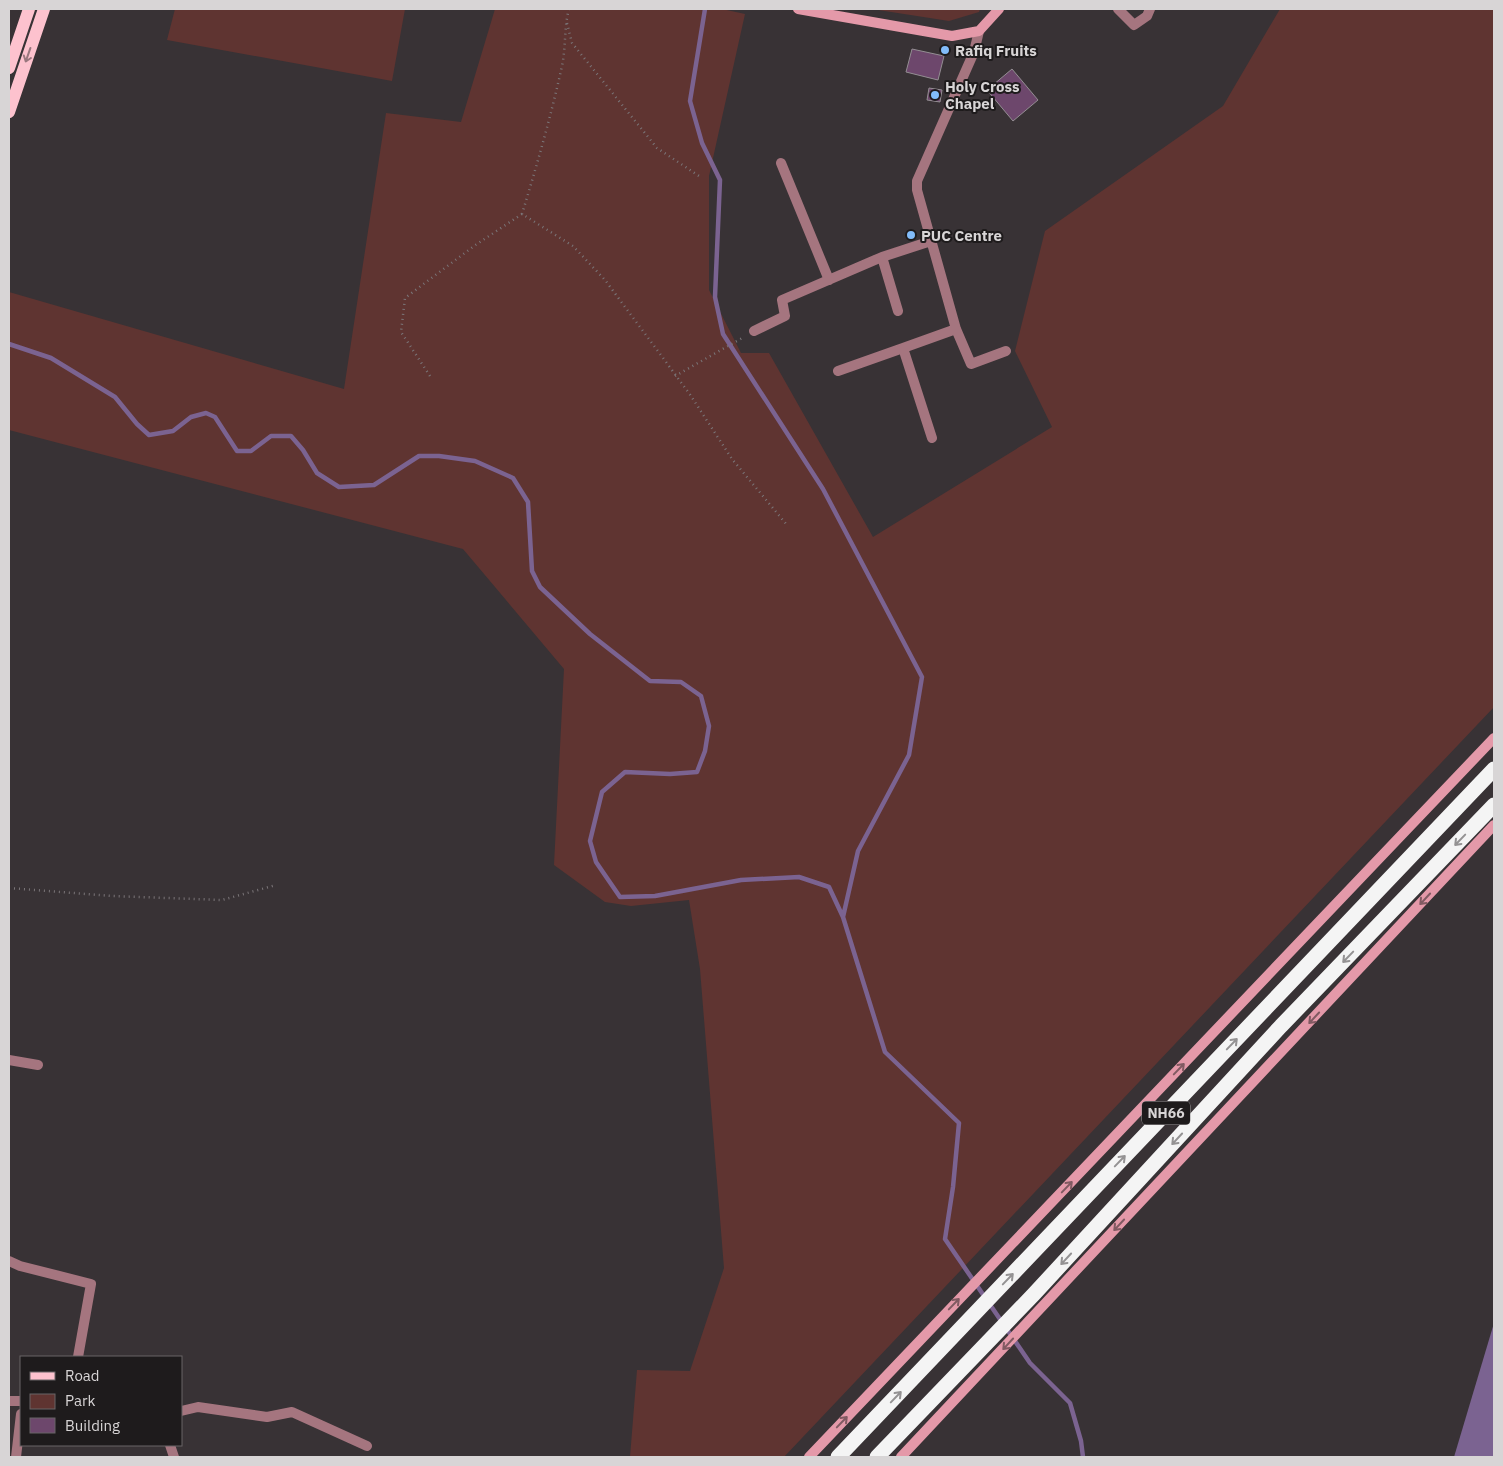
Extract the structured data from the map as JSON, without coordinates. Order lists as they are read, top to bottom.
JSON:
{
  "streets": {
    "highway": ["NH66"]
  },
  "places": ["Rafiq Fruits", "Holy Cross Chapel", "PUC Centre"],
  "legend": ["Road", "Park", "Building"]
}
